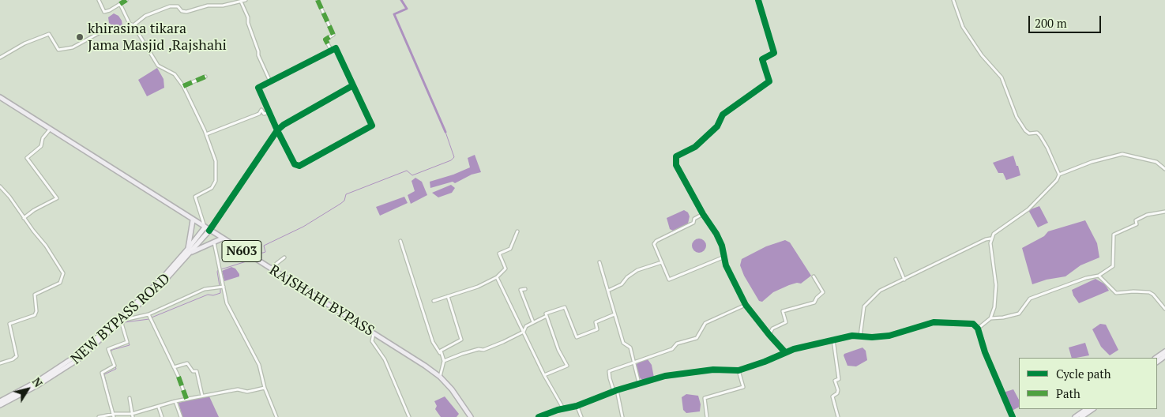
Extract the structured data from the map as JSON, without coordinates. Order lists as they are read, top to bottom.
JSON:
{
  "streets": {
    "highway": ["N603", "RAJSHAHI BYPASS"],
    "main road": ["NEW BYPASS ROAD"]
  },
  "crossings": [
    ["RAJSHAHI BYPASS", "NEW BYPASS ROAD"]
  ],
  "places": ["khirasina tikara Jama Masjid ,Rajshahi"],
  "legend": ["Cycle path", "Path"],
  "scale_bar": "200 m",
  "north": "top right"
}
